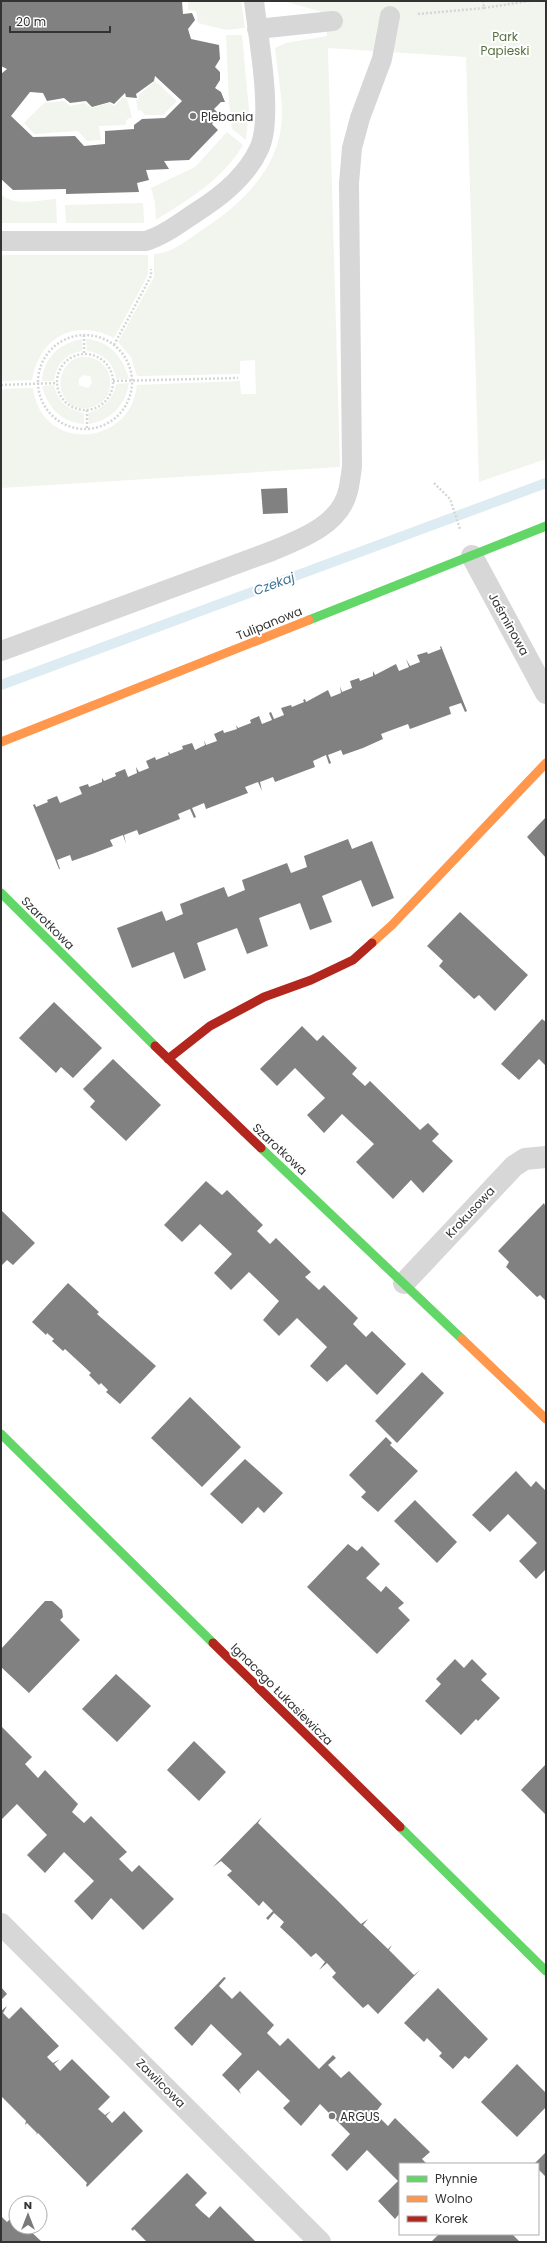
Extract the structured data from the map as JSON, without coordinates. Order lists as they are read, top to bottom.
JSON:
{
  "streets": {
    "street": [
      "Tulipanowa",
      "Jaśminowa",
      "Szarotkowa",
      "Krokusowa",
      "Ignacego Łukasiewicza",
      "Zawilcowa"
    ]
  },
  "crossings": [
    ["Tulipanowa", "Jaśminowa"],
    ["Szarotkowa", "Krokusowa"]
  ],
  "water": ["Czekaj"],
  "parks": ["Park Papieski"],
  "places": ["Plebania", "ARGUS"],
  "legend": ["Płynnie", "Wolno", "Korek"],
  "scale_bar": "20 m",
  "north": "top"
}
